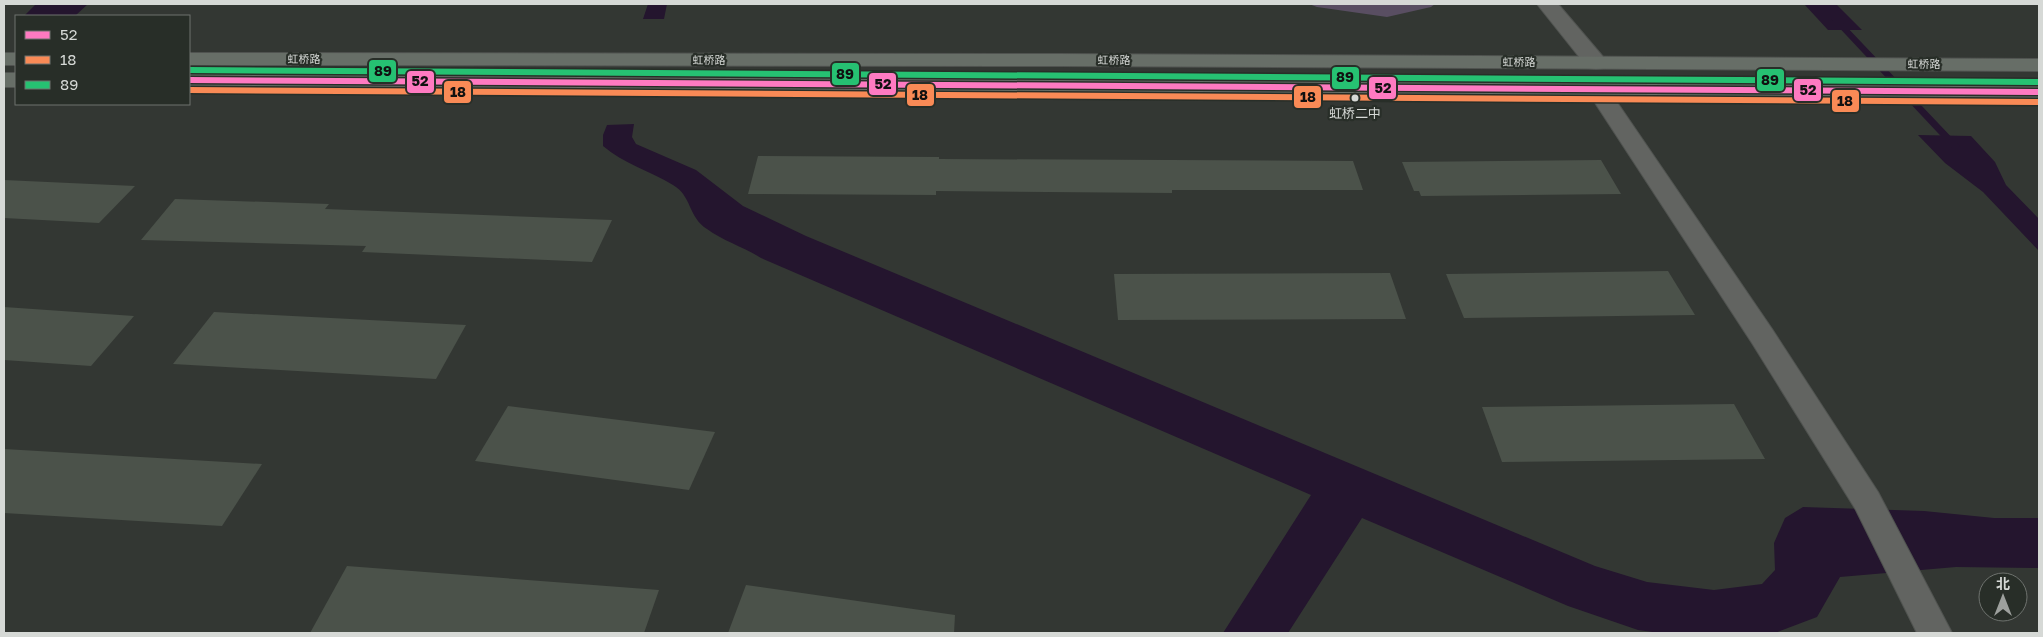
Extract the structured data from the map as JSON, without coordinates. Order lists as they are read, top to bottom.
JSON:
{
  "streets": {
    "main road": ["虹桥路"]
  },
  "places": ["虹桥二中"],
  "lines": ["transit line 89", "transit line 52", "transit line 18"],
  "legend": ["52", "18", "89"],
  "north": "top"
}
